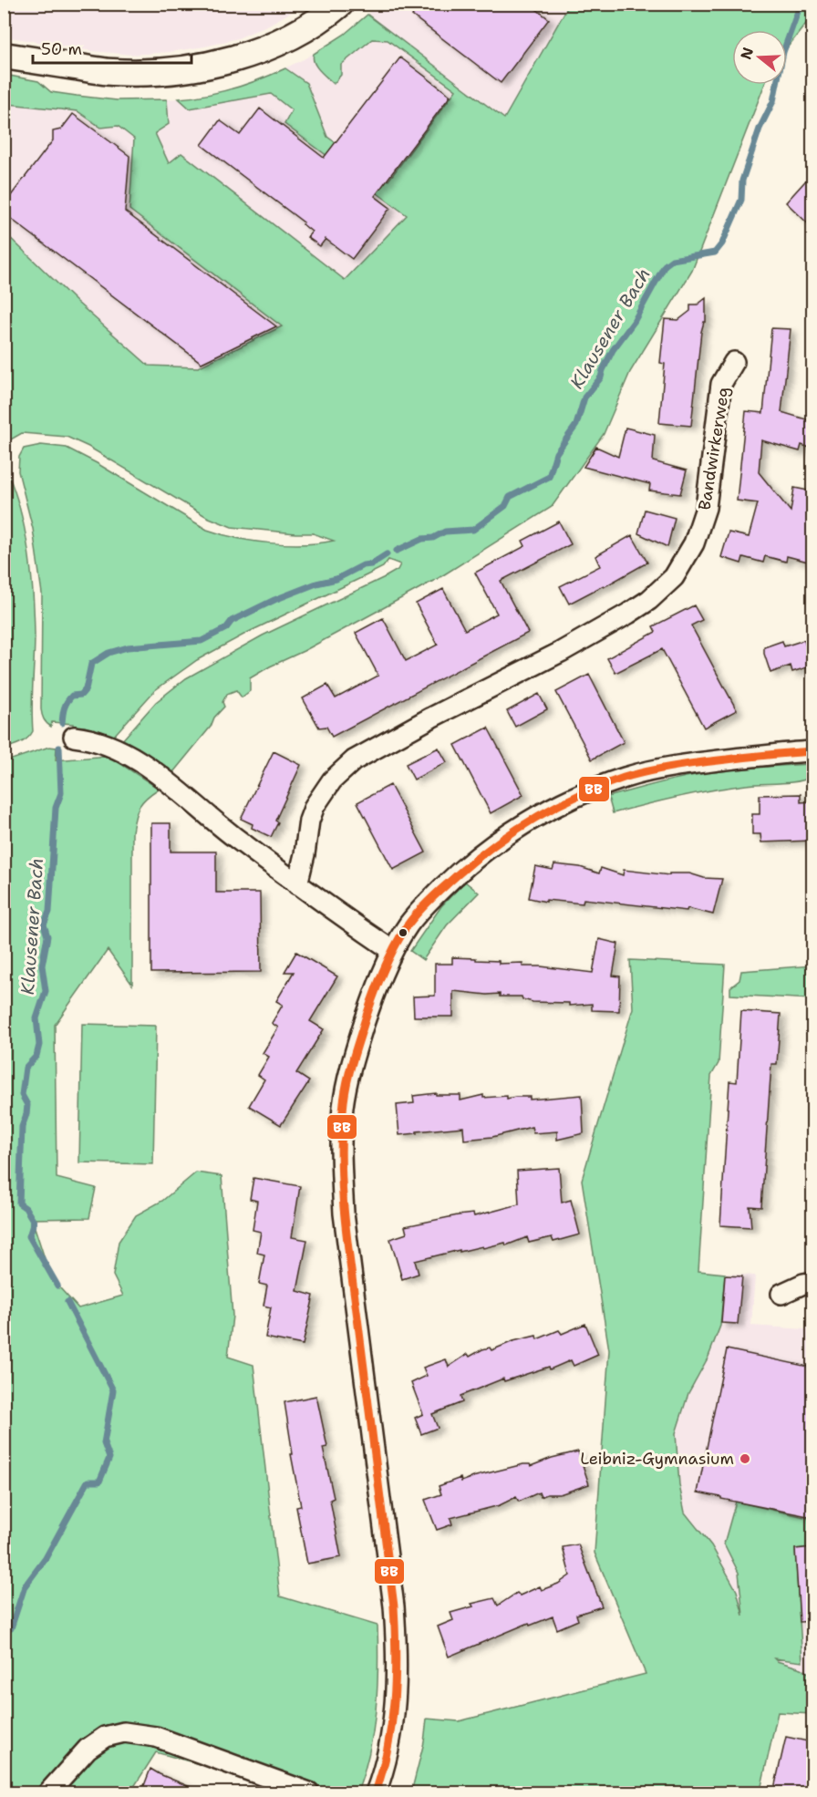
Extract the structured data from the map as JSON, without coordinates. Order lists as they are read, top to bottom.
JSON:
{
  "streets": {
    "street": ["Bandwirkerweg"]
  },
  "water": ["Klausener Bach"],
  "places": ["Leibniz-Gymnasium"],
  "lines": ["transit line BB"],
  "scale_bar": "50 m",
  "north": "left"
}
